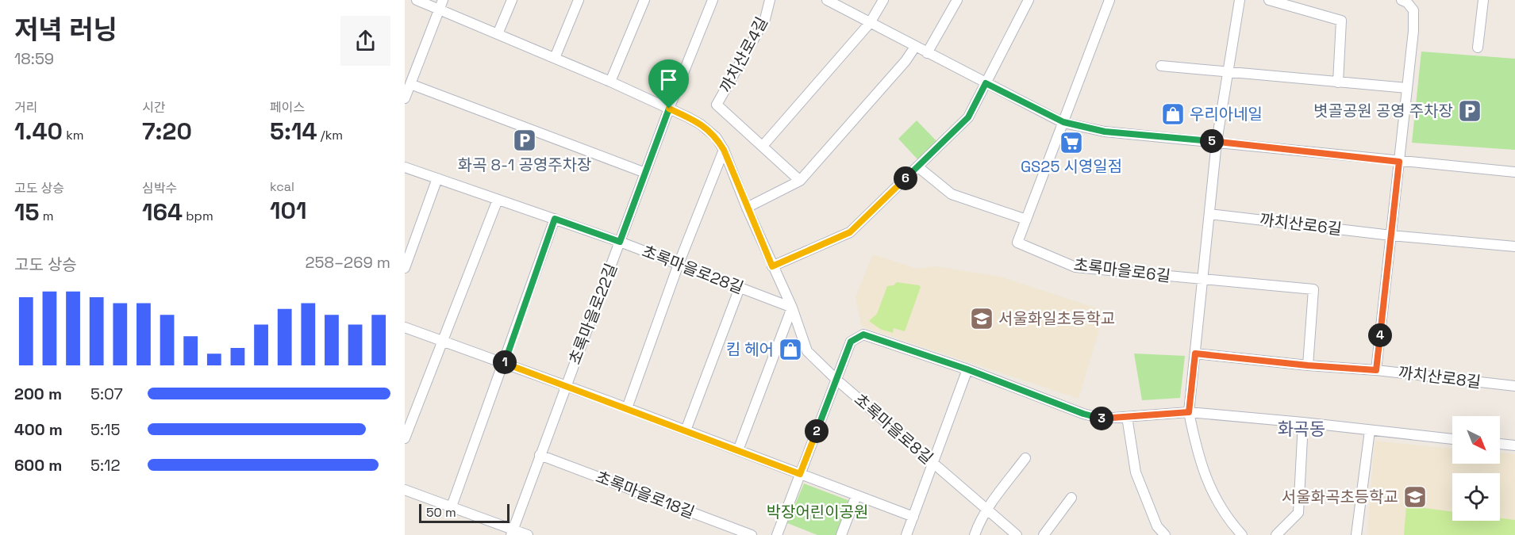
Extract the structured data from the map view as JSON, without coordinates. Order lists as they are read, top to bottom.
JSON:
{
  "streets": {
    "street": [
      "까치산로4길",
      "까치산로6길",
      "초록마을로28길",
      "초록마을로6길",
      "초록마을로22길",
      "까치산로8길",
      "초록마을로8길",
      "초록마을로18길"
    ]
  },
  "crossings": [
    ["초록마을로28길", "초록마을로22길"],
    ["초록마을로28길", "초록마을로8길"],
    ["초록마을로22길", "초록마을로8길"],
    ["초록마을로22길", "초록마을로18길"]
  ],
  "districts": ["화곡동"],
  "parks": ["박장어린이공원"],
  "places": {
    "parking": ["볏골공원 공영 주차장", "화곡 8-1 공영주차장"],
    "shop": ["우리아네일", "킴 헤어"],
    "supermarket": ["GS25 시영일점"],
    "school or university": ["서울화일초등학교", "서울화곡초등학교"]
  },
  "scale_bar": "50 m",
  "north": "bottom right",
  "page": {
    "heading": ["저녁 러닝", "18:59"],
    "stats": [
      ["거리", "1.40 km"],
      ["시간", "7:20"],
      ["페이스", "5:14 /km"],
      ["고도 상승", "15 m"],
      ["심박수", "164 bpm"],
      ["kcal", "101"]
    ],
    "pins": [
      "5",
      "6",
      "4",
      "1",
      "3",
      "2"
    ],
    "chart": ["고도 상승", "258–269 m"],
    "list": [
      {
        "name": "200 m",
        "note": "5:07"
      },
      {
        "name": "400 m",
        "note": "5:15"
      },
      {
        "name": "600 m",
        "note": "5:12"
      }
    ],
    "scale": "50 m"
  }
}
